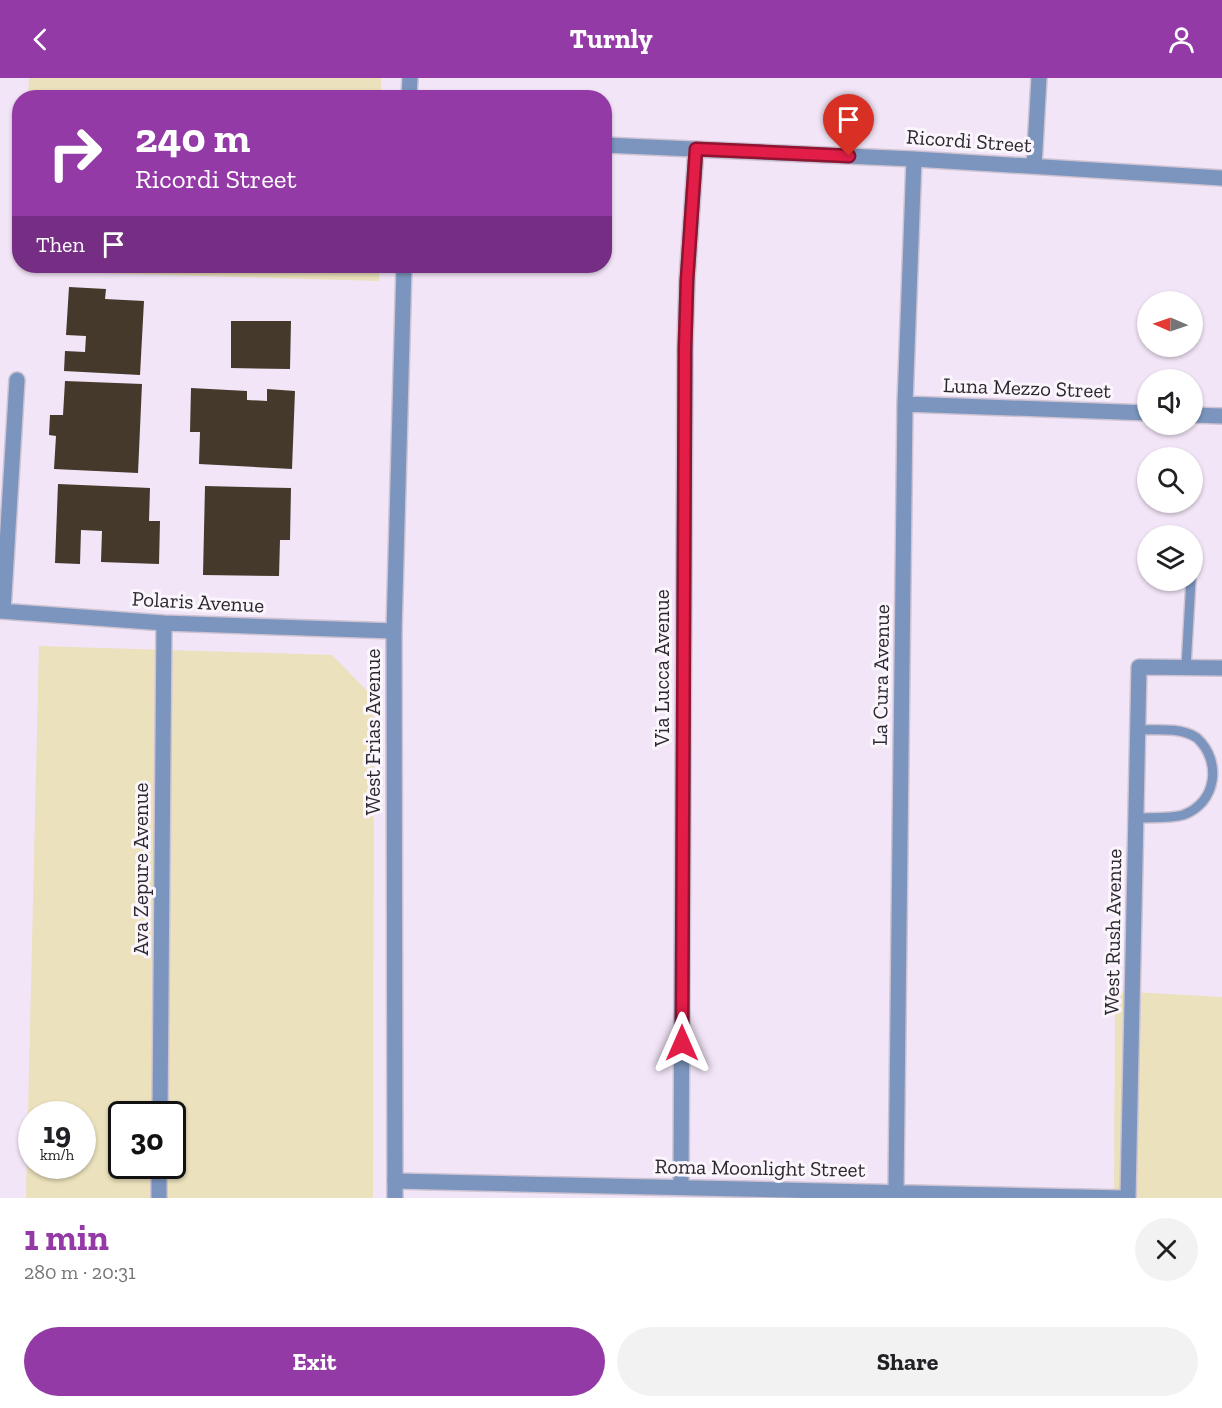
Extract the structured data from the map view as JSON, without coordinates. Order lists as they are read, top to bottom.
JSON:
{
  "streets": {
    "street": [
      "Ricordi Street",
      "Luna Mezzo Street",
      "Polaris Avenue",
      "Via Lucca Avenue",
      "La Cura Avenue",
      "West Frias Avenue",
      "Ava Zepure Avenue",
      "West Rush Avenue",
      "Roma Moonlight Street"
    ]
  },
  "crossings": [
    ["Ricordi Street", "Via Lucca Avenue"],
    ["Ricordi Street", "La Cura Avenue"],
    ["Luna Mezzo Street", "La Cura Avenue"],
    ["Polaris Avenue", "West Frias Avenue"],
    ["Polaris Avenue", "Ava Zepure Avenue"],
    ["Via Lucca Avenue", "Roma Moonlight Street"],
    ["La Cura Avenue", "Roma Moonlight Street"],
    ["West Frias Avenue", "Roma Moonlight Street"],
    ["West Rush Avenue", "Roma Moonlight Street"]
  ],
  "north": "left",
  "page": {
    "header": "Turnly",
    "turn": ["240 m", "Ricordi Street"],
    "then": "Then",
    "speed": "19 km/h",
    "limit": "30",
    "heading": ["1 min", "280 m · 20:31"],
    "buttons": ["Exit", "Share"]
  }
}
